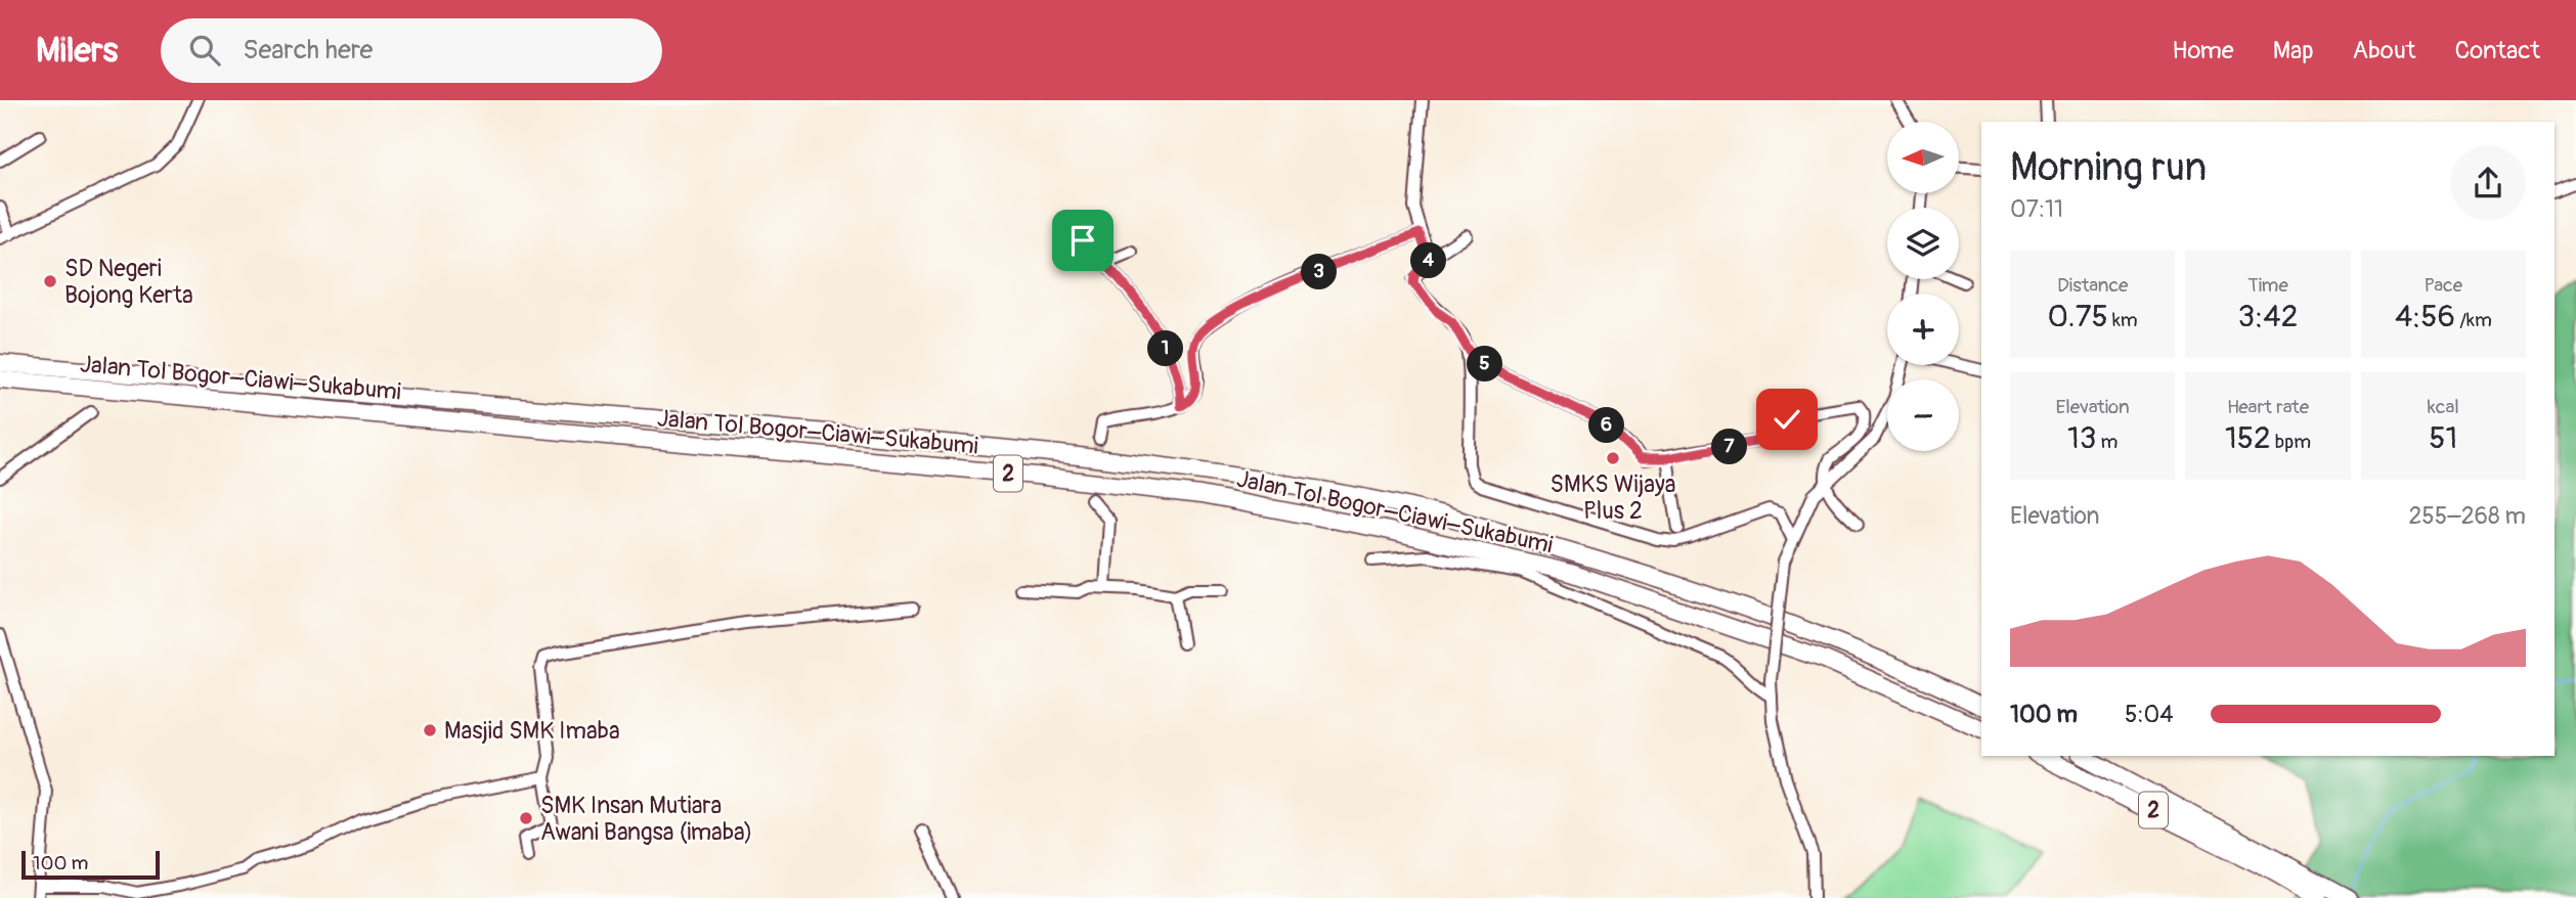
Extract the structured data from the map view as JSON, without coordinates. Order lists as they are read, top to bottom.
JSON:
{
  "streets": {
    "highway": ["Jalan Tol Bogor–Ciawi–Sukabumi", "2"]
  },
  "places": [
    "SD Negeri Bojong Kerta",
    "SMKS Wijaya Plus 2",
    "Masjid SMK Imaba",
    "SMK Insan Mutiara Awani Bangsa (imaba)"
  ],
  "scale_bar": "100 m",
  "north": "left",
  "page": {
    "header": "Milers",
    "search": "Search here",
    "nav": [
      "Home",
      "Map",
      "About",
      "Contact"
    ],
    "map_buttons": ["+", "−"],
    "heading": ["Morning run", "07:11"],
    "pins": [
      "4",
      "3",
      "1",
      "5",
      "6",
      "7"
    ],
    "stats": [
      ["Distance", "0.75 km"],
      ["Time", "3:42"],
      ["Pace", "4:56 /km"],
      ["Elevation", "13 m"],
      ["Heart rate", "152 bpm"],
      ["kcal", "51"]
    ],
    "chart": ["Elevation", "255–268 m"],
    "list": [
      {
        "name": "100 m",
        "note": "5:04"
      }
    ],
    "scale": "100 m"
  }
}
